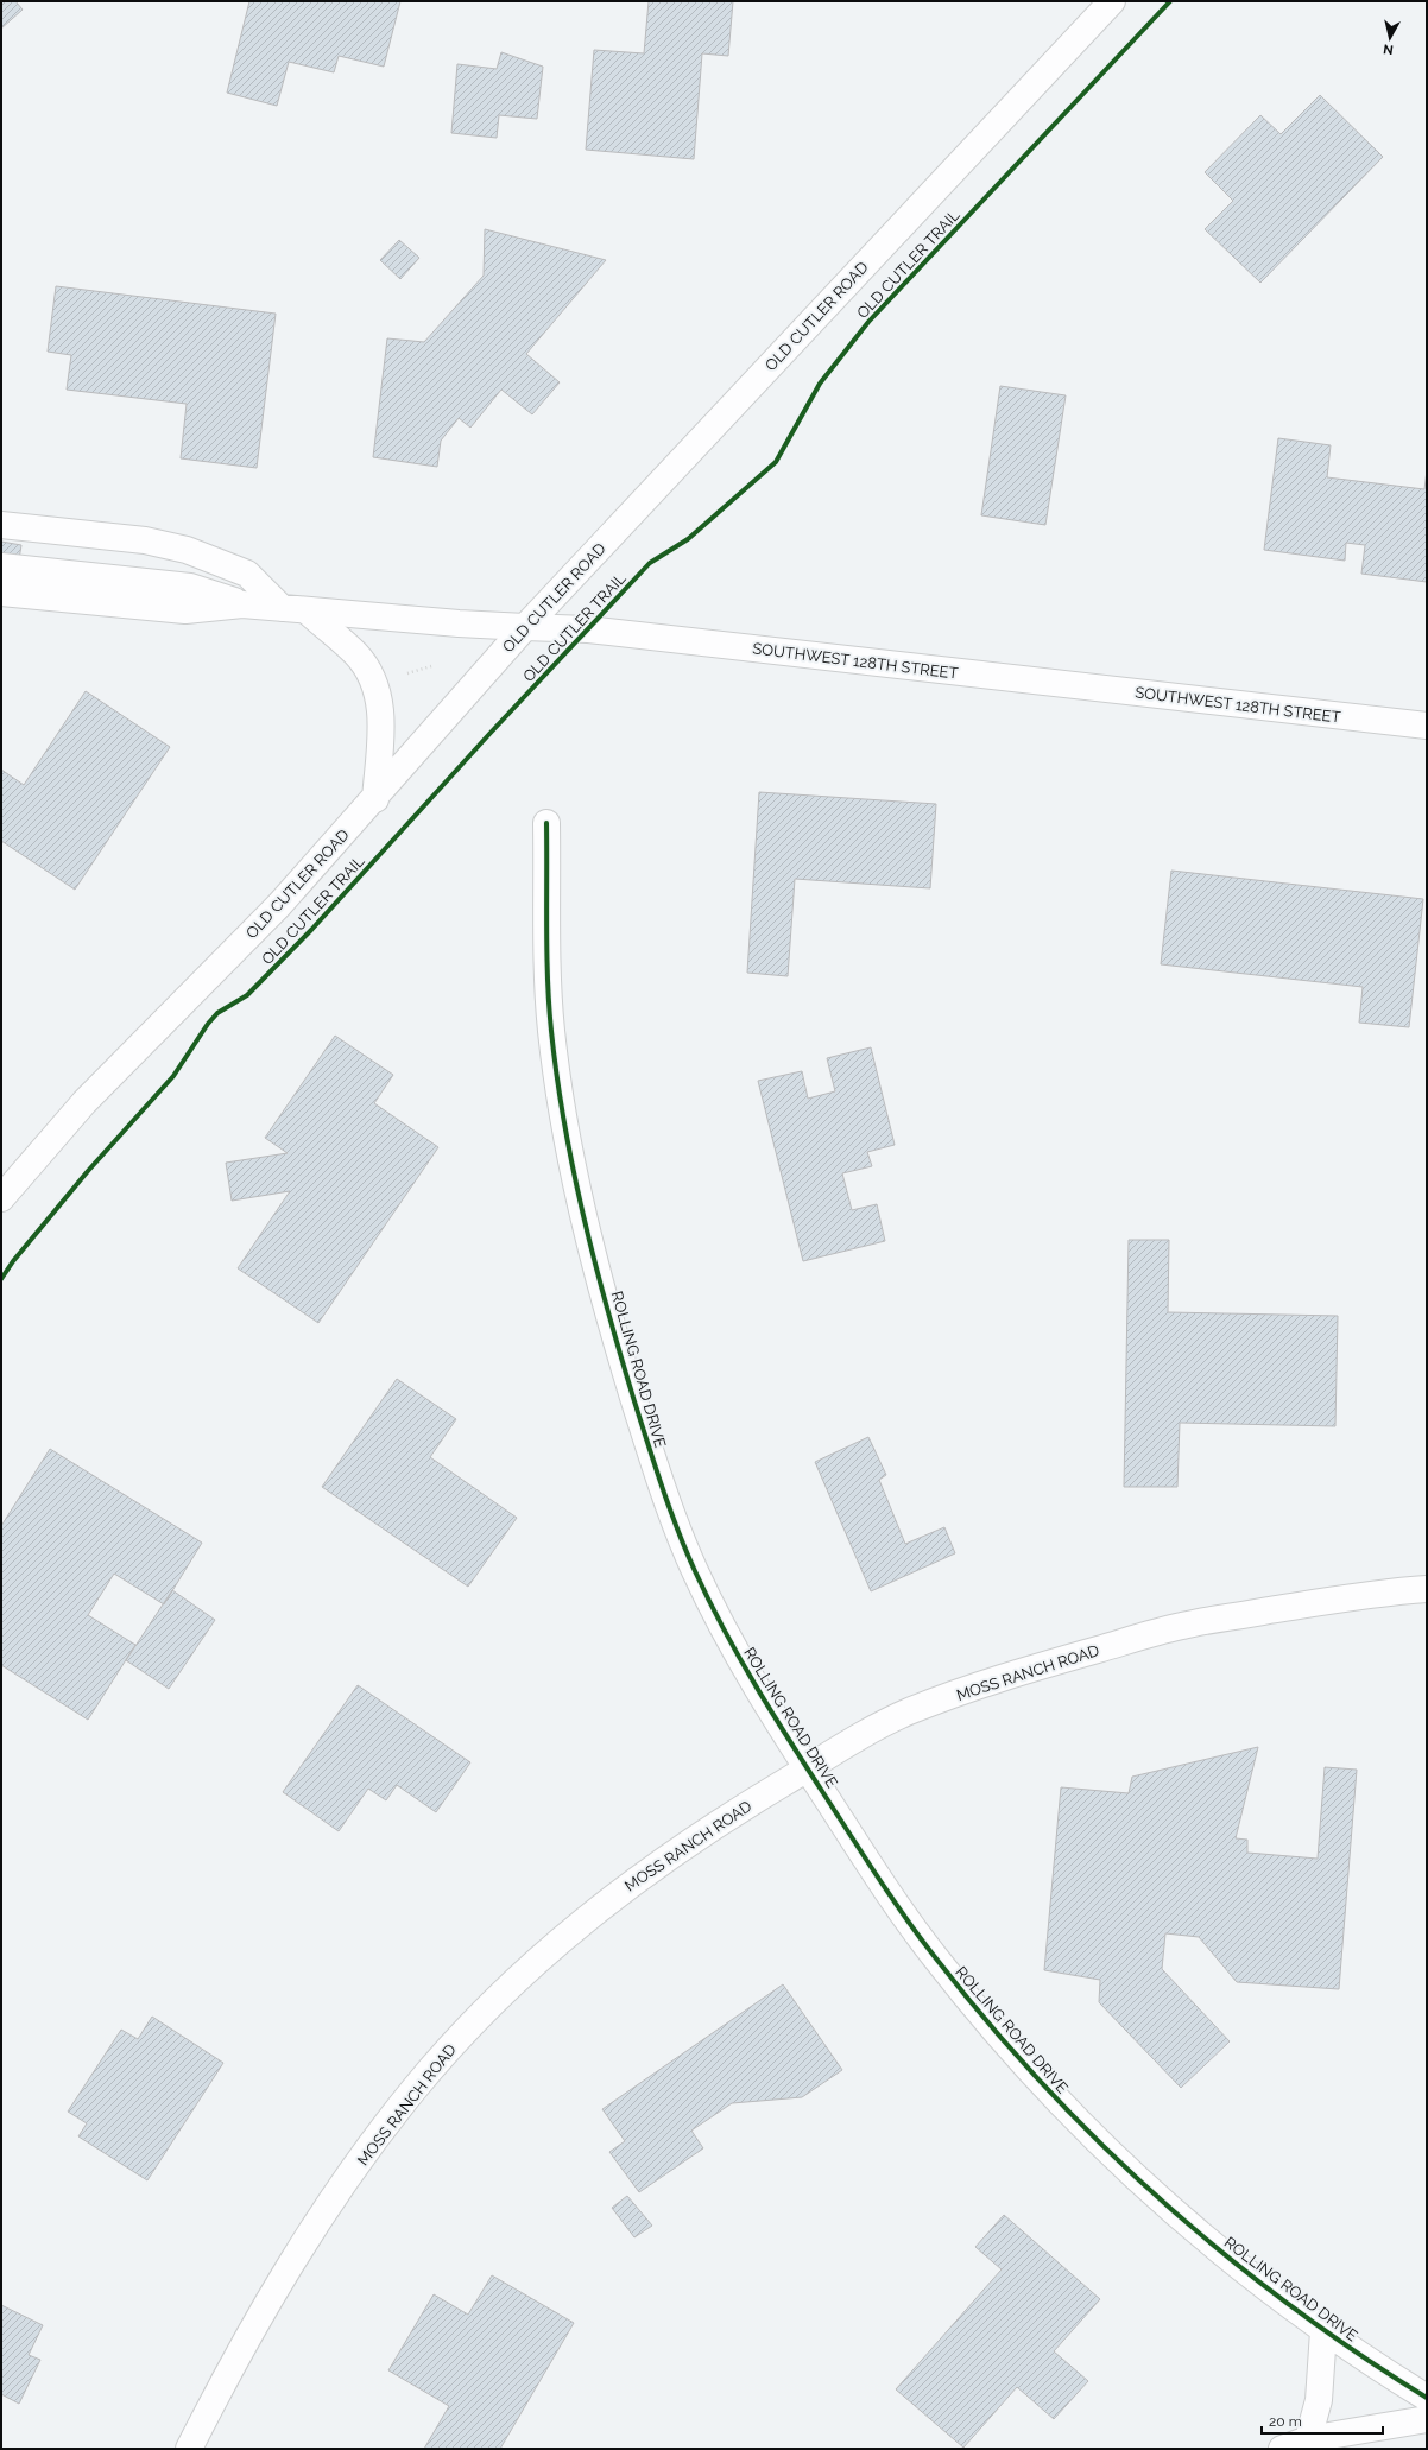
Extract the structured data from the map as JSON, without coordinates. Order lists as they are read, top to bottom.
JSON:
{
  "streets": {
    "street": [
      "OLD CUTLER ROAD",
      "SOUTHWEST 128TH STREET",
      "ROLLING ROAD DRIVE",
      "MOSS RANCH ROAD"
    ],
    "cycle path": ["OLD CUTLER TRAIL"]
  },
  "crossings": [
    ["OLD CUTLER ROAD", "SOUTHWEST 128TH STREET"],
    ["ROLLING ROAD DRIVE", "MOSS RANCH ROAD"]
  ],
  "scale_bar": "20 m",
  "north": "bottom"
}
